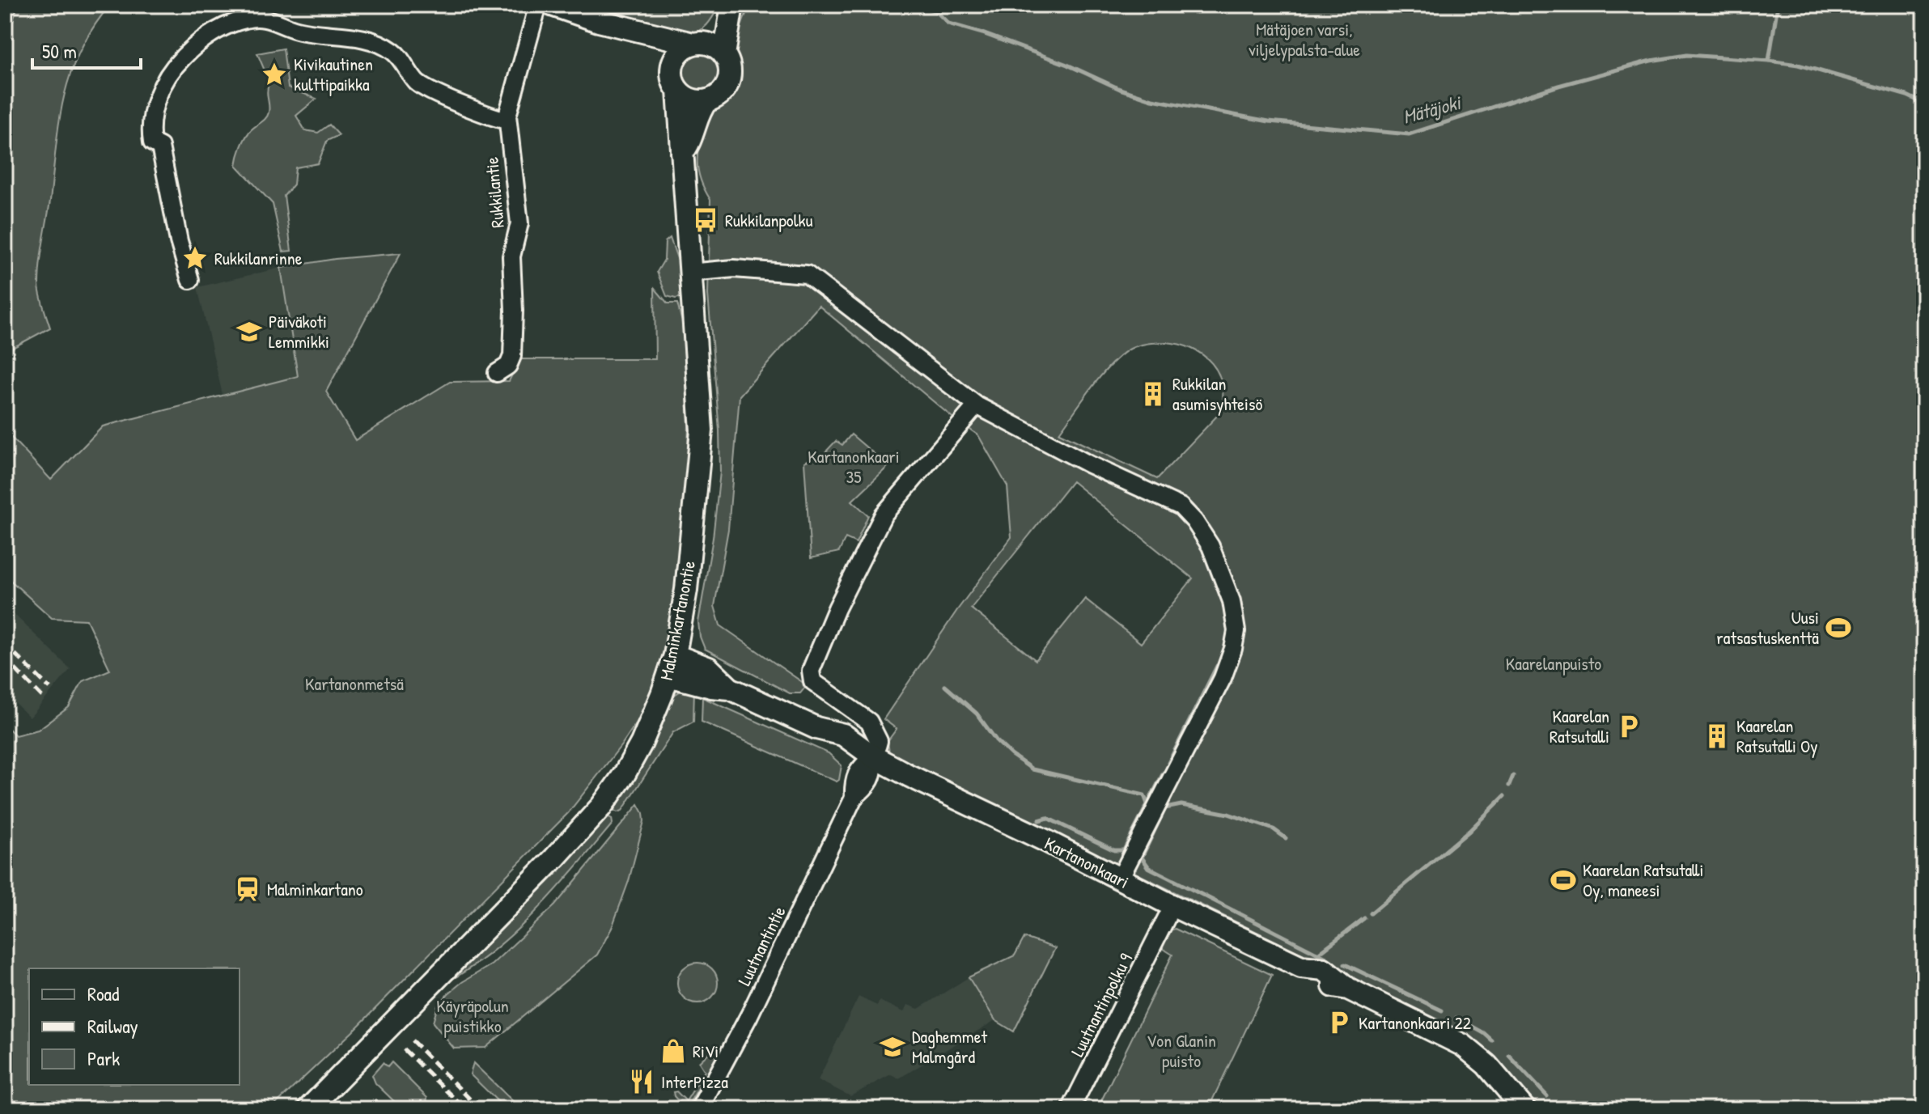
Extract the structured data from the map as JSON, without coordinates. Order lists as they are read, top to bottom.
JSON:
{
  "streets": {
    "main road": ["Malminkartanontie", "Kartanonkaari"],
    "street": ["Rukkilantie", "Luutnantintie", "Luutnantinpolku 9"]
  },
  "crossings": [
    ["Malminkartanontie", "Kartanonkaari"],
    ["Kartanonkaari", "Luutnantintie"]
  ],
  "water": ["Mätäjoki"],
  "parks": [
    "Mätäjoen varsi, viljelypalsta-alue",
    "Kartanonkaari 35",
    "Kaarelanpuisto",
    "Kartanonmetsä",
    "Käyräpolun puistikko",
    "Von Glanin puisto"
  ],
  "places": {
    "place": ["Kivikautinen kulttipaikka", "Rukkilanrinne"],
    "bus stop": ["Rukkilanpolku"],
    "school or university": ["Päiväkoti Lemmikki", "Daghemmet Malmgård"],
    "building": ["Rukkilan asumisyhteisö", "Kaarelan Ratsutalli Oy"],
    "sports": ["Uusi ratsastuskenttä", "Kaarelan Ratsutalli Oy, maneesi"],
    "parking": ["Kaarelan Ratsutalli", "Kartanonkaari 22"],
    "station": ["Malminkartano"],
    "shop": ["RiVi"],
    "restaurant": ["InterPizza"]
  },
  "legend": ["Road", "Railway", "Park"],
  "scale_bar": "50 m"
}
